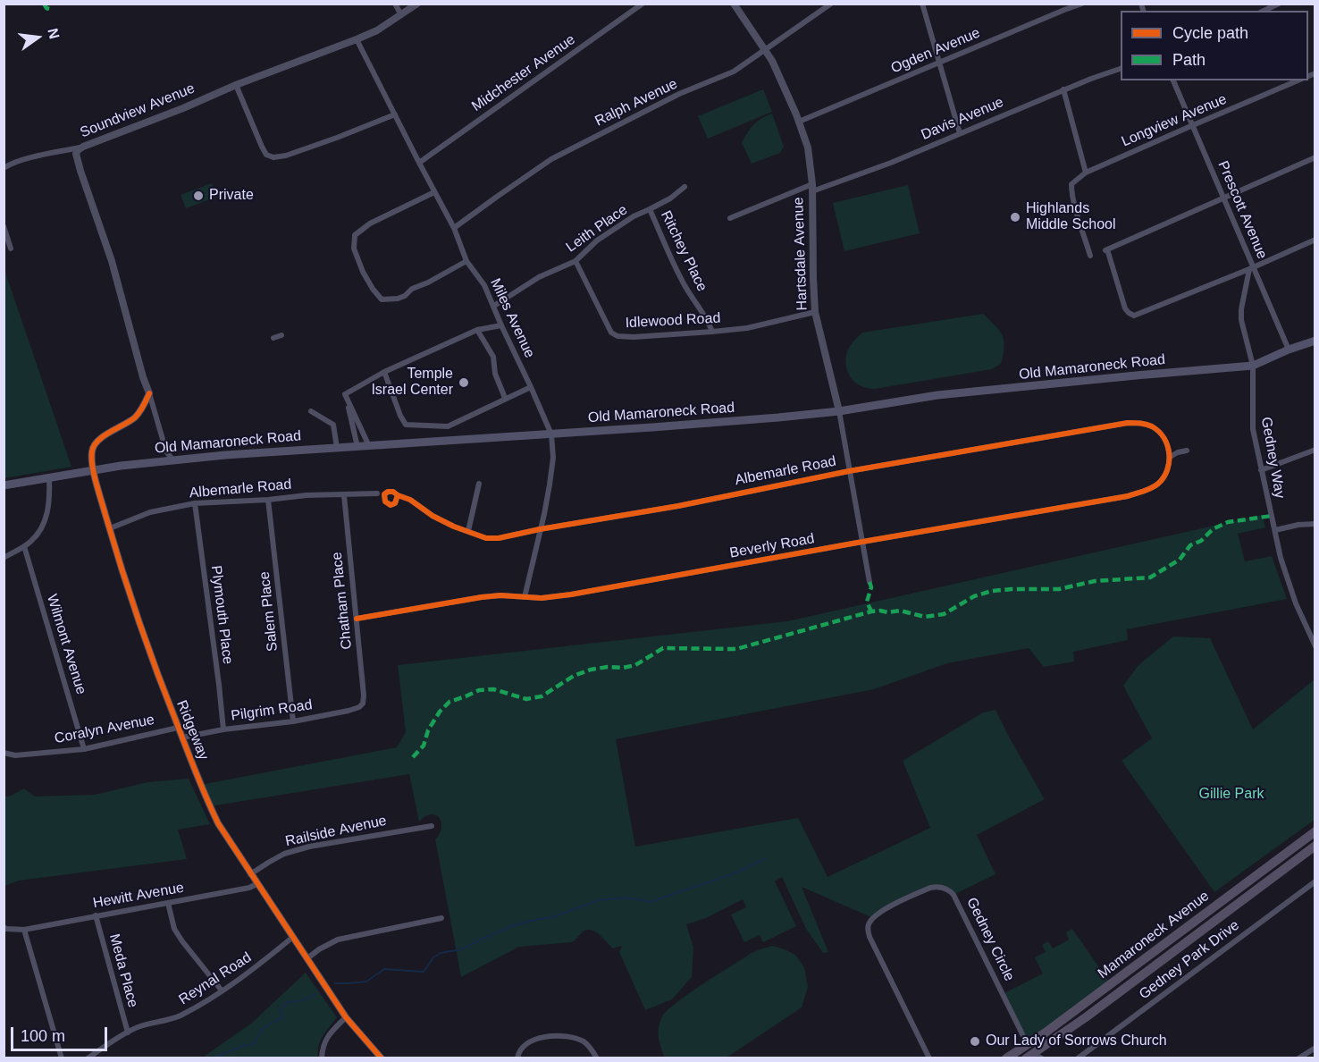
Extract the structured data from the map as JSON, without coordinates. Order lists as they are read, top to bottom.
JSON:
{
  "streets": {
    "main road": ["Old Mamaroneck Road", "Mamaroneck Avenue"],
    "street": [
      "Ogden Avenue",
      "Midchester Avenue",
      "Ralph Avenue",
      "Soundview Avenue",
      "Davis Avenue",
      "Longview Avenue",
      "Prescott Avenue",
      "Leith Place",
      "Ritchey Place",
      "Hartsdale Avenue",
      "Miles Avenue",
      "Idlewood Road",
      "Gedney Way",
      "Albemarle Road",
      "Beverly Road",
      "Chatham Place",
      "Salem Place",
      "Plymouth Place",
      "Wilmont Avenue",
      "Pilgrim Road",
      "Coralyn Avenue",
      "Ridgeway",
      "Railside Avenue",
      "Hewitt Avenue",
      "Gedney Circle",
      "Gedney Park Drive",
      "Meda Place",
      "Reynal Road"
    ]
  },
  "crossings": [
    ["Ogden Avenue", "Hartsdale Avenue"],
    ["Midchester Avenue", "Miles Avenue"],
    ["Ralph Avenue", "Hartsdale Avenue"],
    ["Ralph Avenue", "Miles Avenue"],
    ["Soundview Avenue", "Miles Avenue"],
    ["Soundview Avenue", "Old Mamaroneck Road"],
    ["Soundview Avenue", "Ridgeway"],
    ["Davis Avenue", "Hartsdale Avenue"],
    ["Longview Avenue", "Prescott Avenue"],
    ["Prescott Avenue", "Old Mamaroneck Road"],
    ["Prescott Avenue", "Gedney Way"],
    ["Leith Place", "Ritchey Place"],
    ["Leith Place", "Miles Avenue"],
    ["Leith Place", "Idlewood Road"],
    ["Ritchey Place", "Idlewood Road"],
    ["Hartsdale Avenue", "Idlewood Road"],
    ["Hartsdale Avenue", "Old Mamaroneck Road"],
    ["Hartsdale Avenue", "Albemarle Road"],
    ["Hartsdale Avenue", "Beverly Road"],
    ["Miles Avenue", "Old Mamaroneck Road"],
    ["Miles Avenue", "Albemarle Road"],
    ["Miles Avenue", "Beverly Road"],
    ["Old Mamaroneck Road", "Gedney Way"],
    ["Old Mamaroneck Road", "Ridgeway"],
    ["Albemarle Road", "Beverly Road"],
    ["Albemarle Road", "Chatham Place"],
    ["Albemarle Road", "Salem Place"],
    ["Albemarle Road", "Plymouth Place"],
    ["Albemarle Road", "Ridgeway"],
    ["Beverly Road", "Chatham Place"],
    ["Chatham Place", "Pilgrim Road"],
    ["Salem Place", "Pilgrim Road"],
    ["Plymouth Place", "Pilgrim Road"],
    ["Wilmont Avenue", "Coralyn Avenue"],
    ["Pilgrim Road", "Ridgeway"],
    ["Coralyn Avenue", "Ridgeway"],
    ["Ridgeway", "Railside Avenue"],
    ["Ridgeway", "Hewitt Avenue"],
    ["Ridgeway", "Reynal Road"],
    ["Hewitt Avenue", "Meda Place"],
    ["Mamaroneck Avenue", "Gedney Circle"],
    ["Meda Place", "Reynal Road"]
  ],
  "parks": ["Gillie Park"],
  "places": [
    "Private",
    "Highlands Middle School",
    "Temple Israel Center",
    "Our Lady of Sorrows Church"
  ],
  "legend": ["Cycle path", "Path"],
  "scale_bar": "100 m",
  "north": "right"
}
